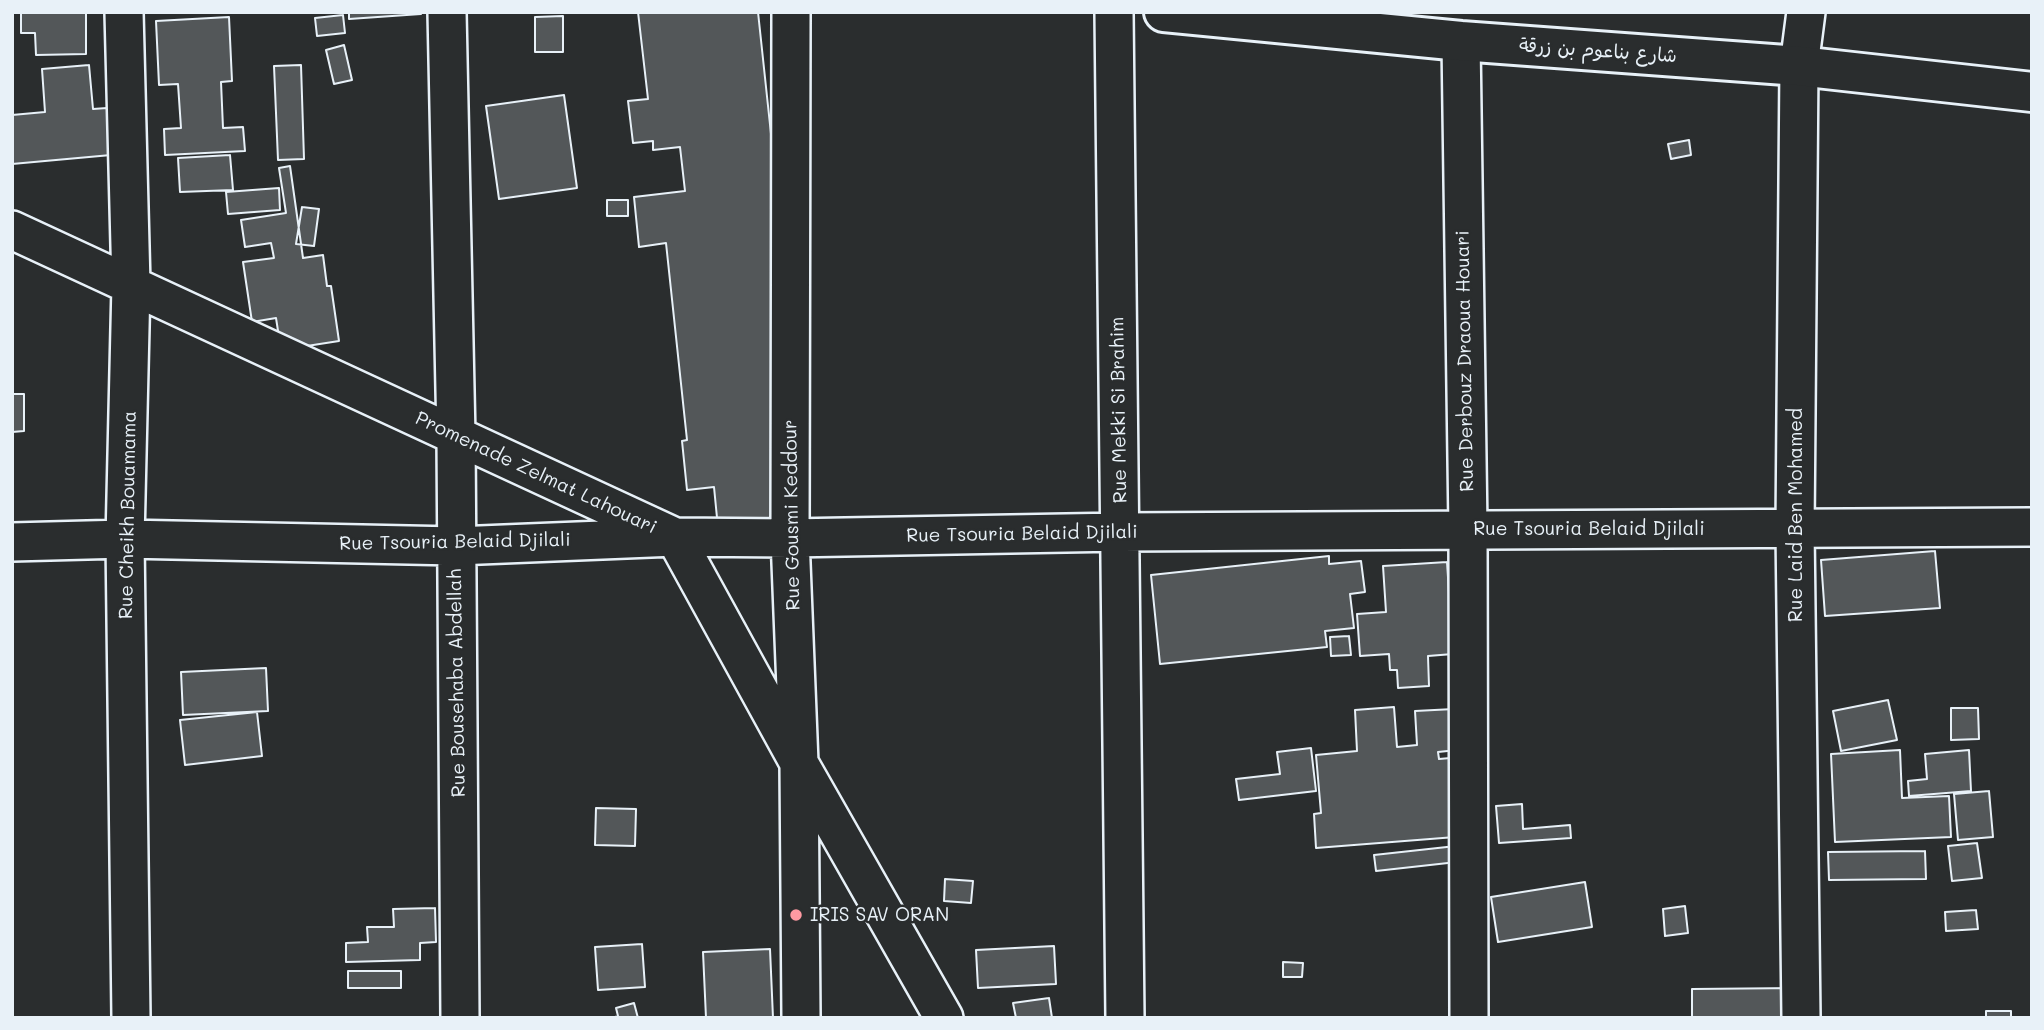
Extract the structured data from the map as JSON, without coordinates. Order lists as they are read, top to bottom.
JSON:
{
  "streets": {
    "street": [
      "شارع بناعوم بن زرقة",
      "Rue Derbouz Draoua Houari",
      "Rue Mekki Si Brahim",
      "Promenade Zelmat Lahouari",
      "Rue Cheikh Bouamama",
      "Rue Gousmi Keddour",
      "Rue Laid Ben Mohamed",
      "Rue Tsouria Belaid Djilali",
      "Rue Bousehaba Abdellah"
    ]
  },
  "crossings": [
    ["شارع بناعوم بن زرقة", "Rue Derbouz Draoua Houari"],
    ["شارع بناعوم بن زرقة", "Rue Laid Ben Mohamed"],
    ["Rue Derbouz Draoua Houari", "Rue Tsouria Belaid Djilali"],
    ["Rue Mekki Si Brahim", "Rue Tsouria Belaid Djilali"],
    ["Promenade Zelmat Lahouari", "Rue Cheikh Bouamama"],
    ["Promenade Zelmat Lahouari", "Rue Gousmi Keddour"],
    ["Promenade Zelmat Lahouari", "Rue Tsouria Belaid Djilali"],
    ["Promenade Zelmat Lahouari", "Rue Bousehaba Abdellah"],
    ["Rue Cheikh Bouamama", "Rue Tsouria Belaid Djilali"],
    ["Rue Gousmi Keddour", "Rue Tsouria Belaid Djilali"],
    ["Rue Laid Ben Mohamed", "Rue Tsouria Belaid Djilali"],
    ["Rue Tsouria Belaid Djilali", "Rue Bousehaba Abdellah"]
  ],
  "places": ["IRIS SAV ORAN"]
}
